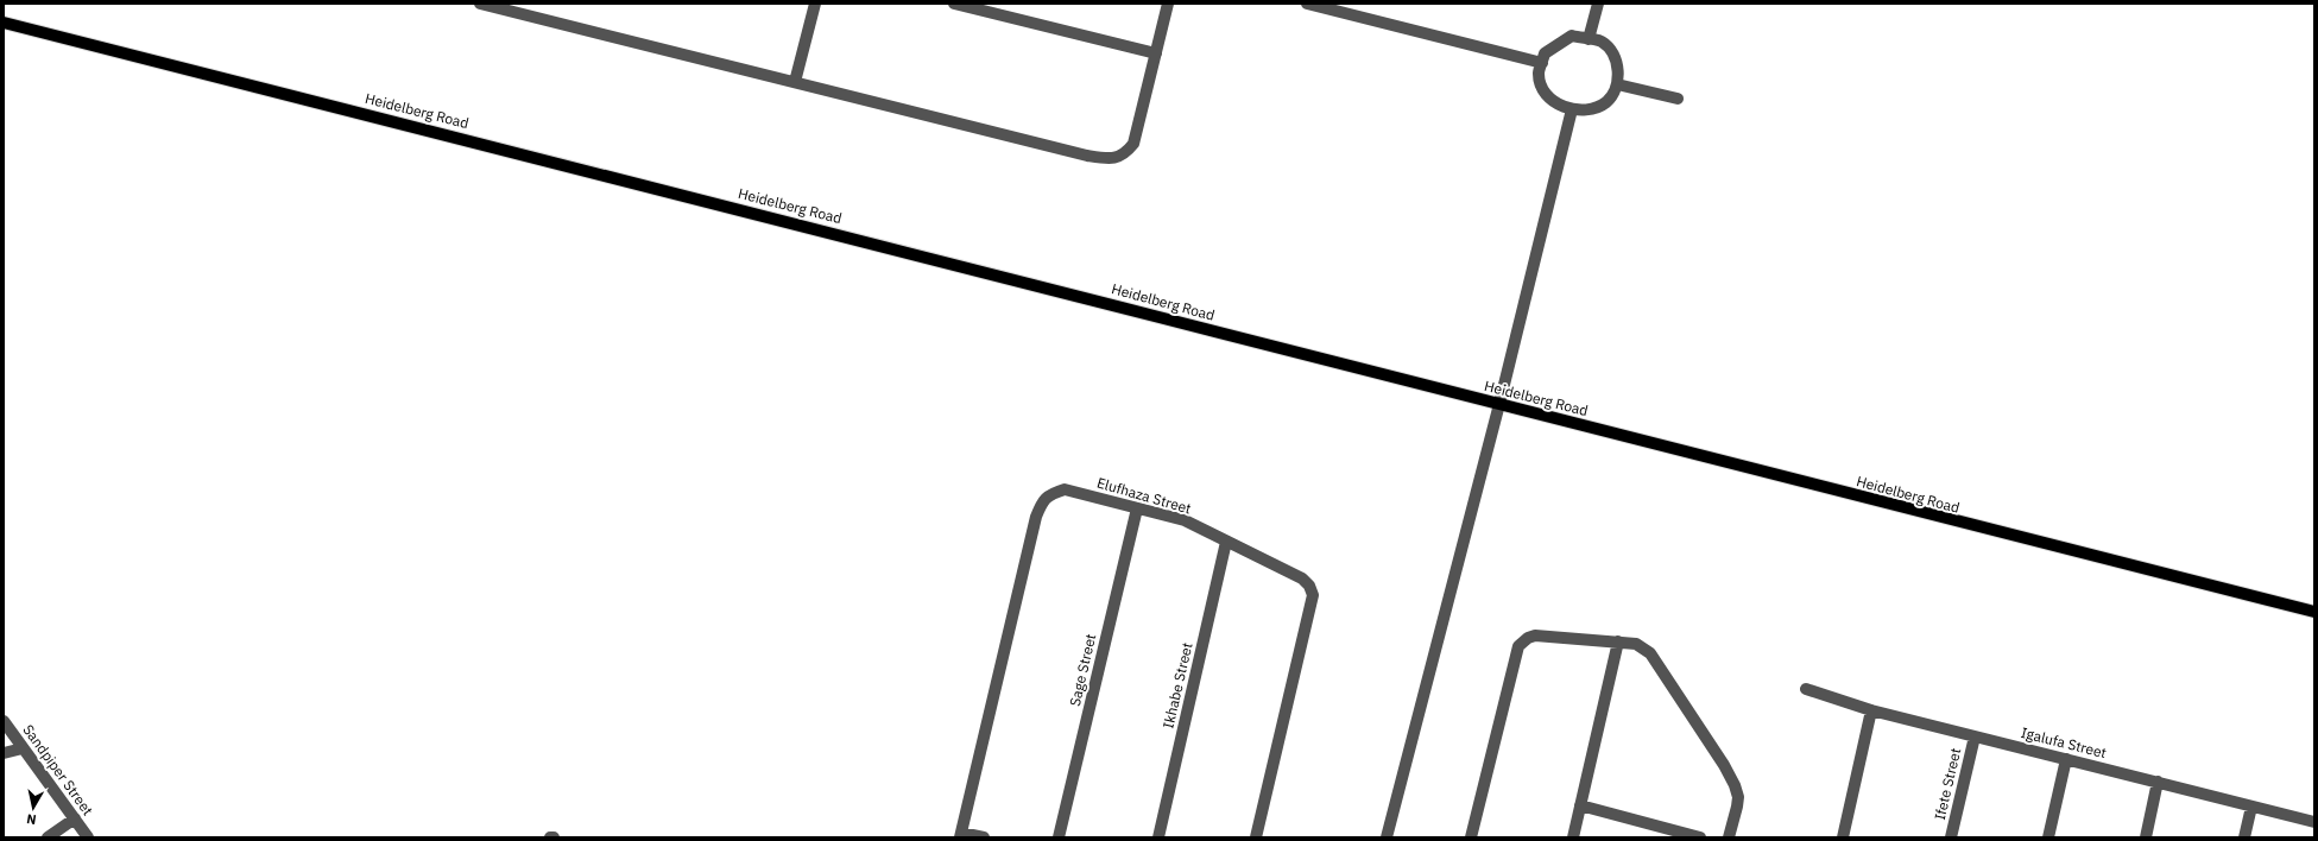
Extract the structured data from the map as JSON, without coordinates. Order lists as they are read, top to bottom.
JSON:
{
  "streets": {
    "main road": ["Heidelberg Road"],
    "street": [
      "Elufhaza Street",
      "Sage Street",
      "Ikhabe Street",
      "Igalufa Street",
      "Sandpiper Street",
      "Ifete Street"
    ]
  },
  "crossings": [
    ["Elufhaza Street", "Sage Street"],
    ["Elufhaza Street", "Ikhabe Street"],
    ["Igalufa Street", "Ifete Street"]
  ],
  "north": "bottom"
}
